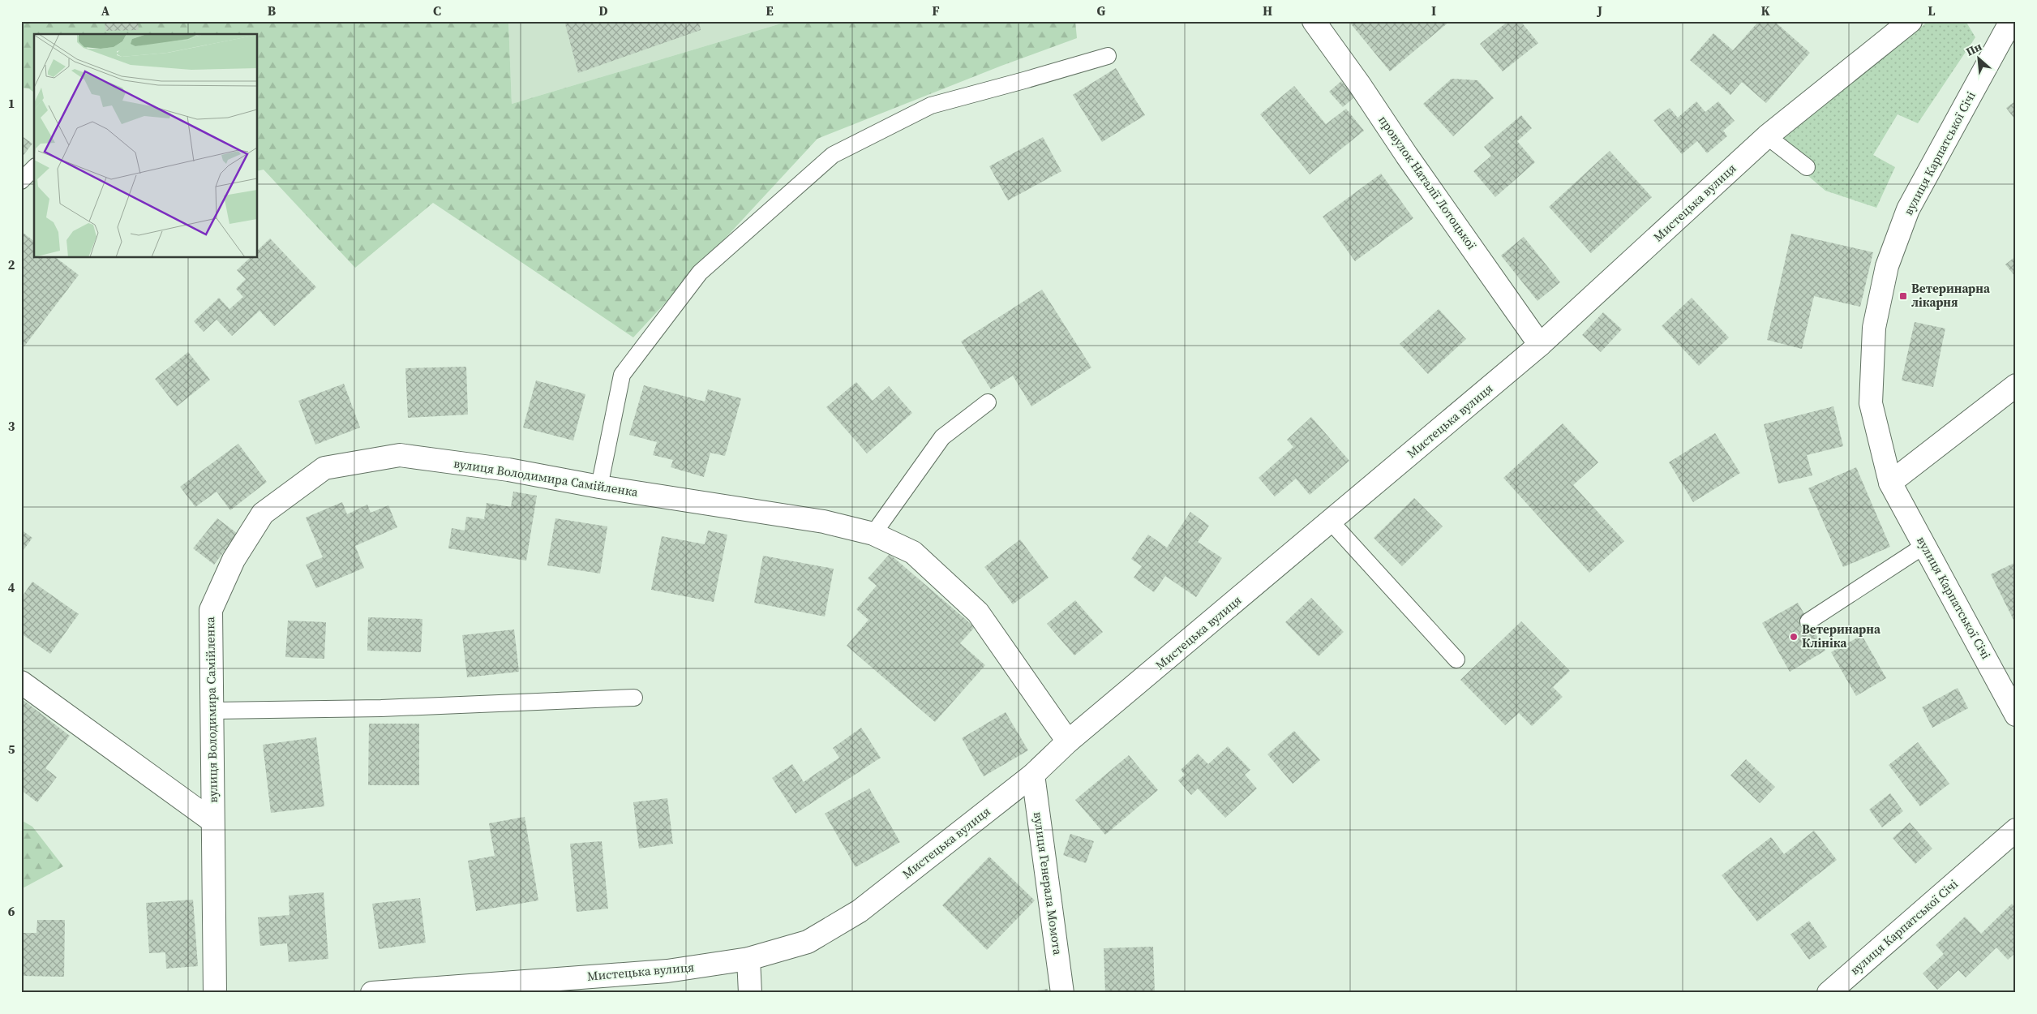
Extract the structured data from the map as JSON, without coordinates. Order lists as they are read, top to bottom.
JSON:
{
  "streets": {
    "street": [
      "вулиця Карпатської Січі",
      "провулок Наталії Лотоцької",
      "Мистецька вулиця",
      "вулиця Володимира Самійленка",
      "вулиця Генерала Момота"
    ]
  },
  "crossings": [
    ["провулок Наталії Лотоцької", "Мистецька вулиця"],
    ["Мистецька вулиця", "вулиця Володимира Самійленка"],
    ["Мистецька вулиця", "вулиця Генерала Момота"]
  ],
  "places": {
    "transit": ["Ветеринарна лікарня"],
    "other": ["Ветеринарна Клініка"]
  },
  "north": "top left",
  "grid": {
    "columns": [
      "A",
      "B",
      "C",
      "D",
      "E",
      "F",
      "G",
      "H",
      "I",
      "J",
      "K",
      "L"
    ],
    "rows": [
      "1",
      "2",
      "3",
      "4",
      "5",
      "6"
    ]
  }
}
